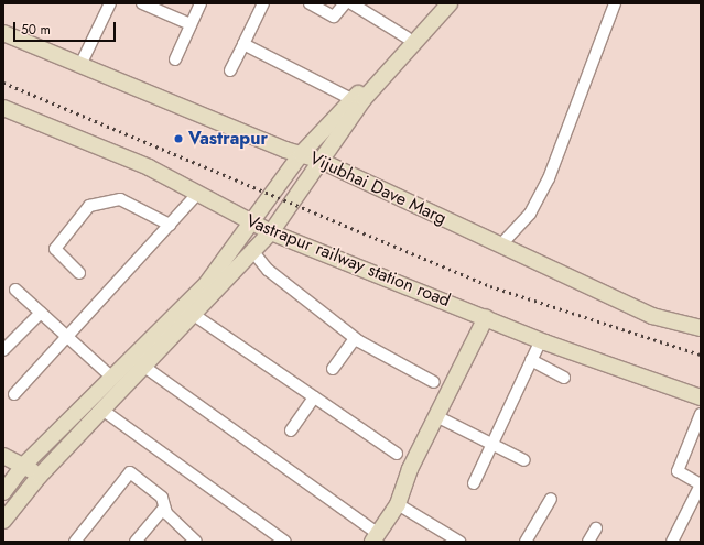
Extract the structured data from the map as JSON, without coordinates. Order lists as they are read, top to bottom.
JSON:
{
  "streets": {
    "street": ["Vijubhai Dave Marg", "Vastrapur railway station road"]
  },
  "places": ["Vastrapur"],
  "scale_bar": "50 m"
}
